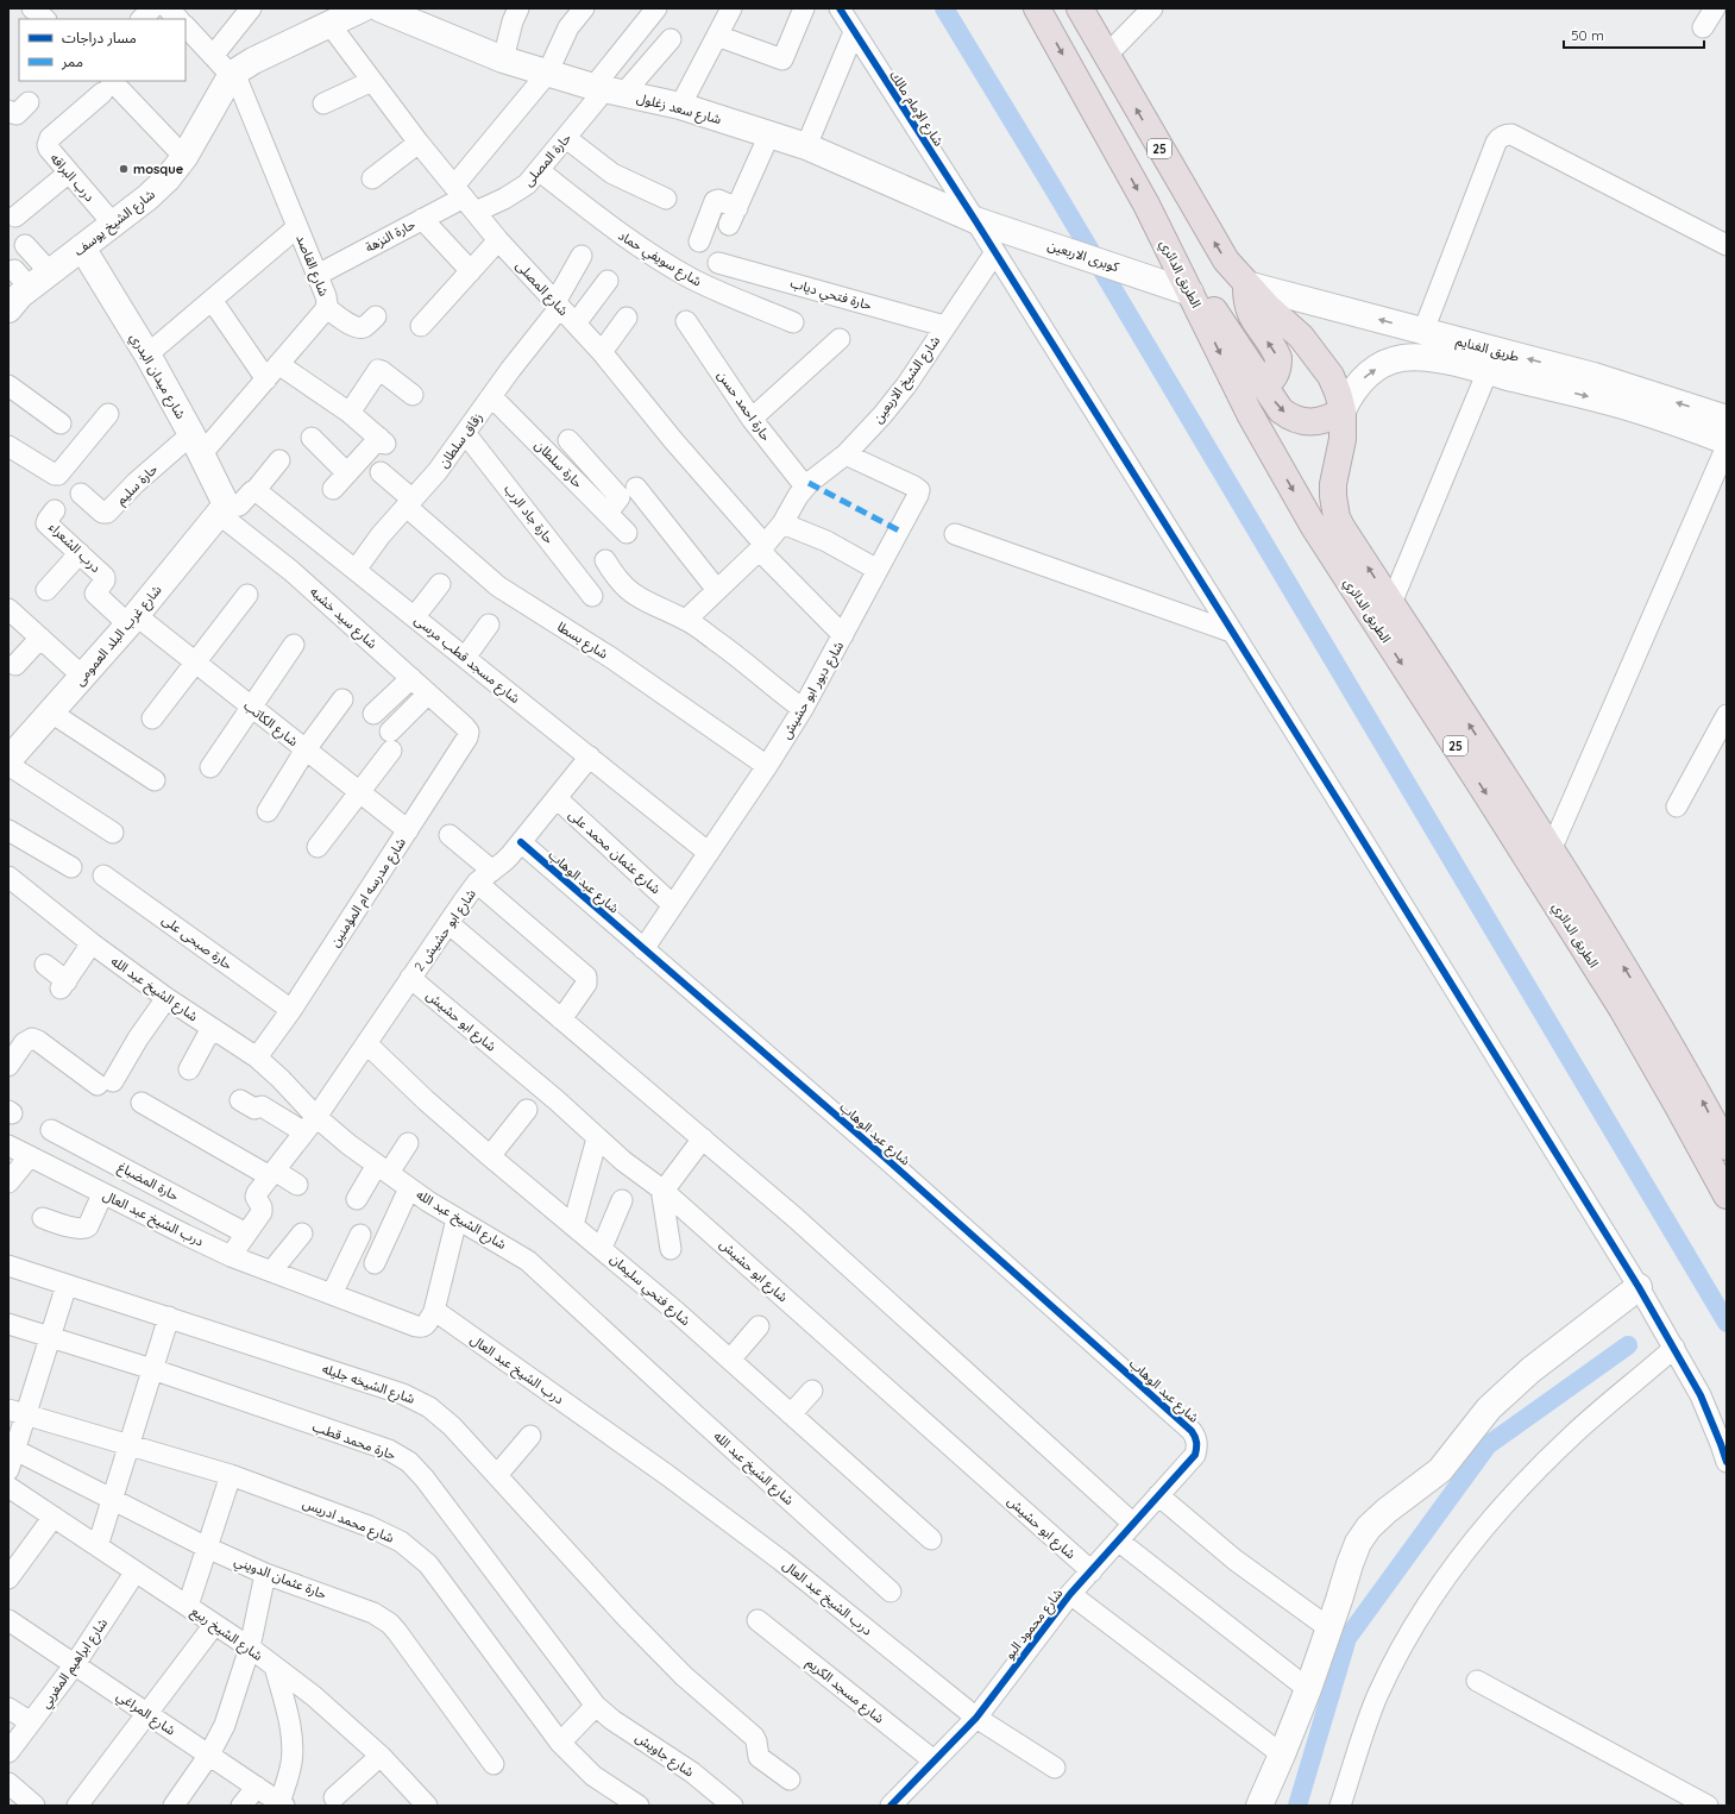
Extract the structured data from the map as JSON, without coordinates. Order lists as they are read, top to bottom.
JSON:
{
  "streets": {
    "highway": ["25", "الطريق الدائري"],
    "street": [
      "شارع سعد زغلول",
      "شارع الإمام مالك",
      "حارة المصلى",
      "درب البراقه",
      "شارع الشيخ يوسف",
      "حارة النزهة",
      "كوبرى الاربعين",
      "شارع سويفي حماد",
      "شارع القاصد",
      "شارع المصلى",
      "حارة فتحي دياب",
      "طريق الغنايم",
      "شارع ميدان البدري",
      "شارع الشيخ الاربعين",
      "حارة احمد حسن",
      "زقاق سلطان",
      "حارة سلطان",
      "حارة سليم",
      "حارة جاد الرب",
      "درب الشعراء",
      "شارع سيد خشبه",
      "شارع غرب البلد العمومى",
      "شارع بسطا",
      "شارع مسجد قطب مرسى",
      "شارع دبور ابو حشيش",
      "شارع الكاتب",
      "شارع عثمان محمد على",
      "شارع عبد الوهاب",
      "شارع مدرسه ام المؤمنين",
      "شارع ابو حشيش 2",
      "حارة صبحى على",
      "شارع الشيخ عبد الله",
      "شارع ابو حشيش",
      "حارة المضباغ",
      "درب الشيخ عبد العال",
      "شارع فتحي سليمان",
      "شارع الشيخه جليله",
      "حارة محمد قطب",
      "شارع محمد ادريس",
      "حارة عثمان الدويني",
      "شارع محمود البو",
      "شارع الشيخ ربيع",
      "شارع ابراهيم المغربي",
      "شارع مسجد الكريم",
      "شارع المراغي",
      "شارع جاويش"
    ]
  },
  "crossings": [
    ["شارع سعد زغلول", "شارع الإمام مالك"],
    ["شارع سعد زغلول", "حارة المصلى"],
    ["شارع سعد زغلول", "كوبرى الاربعين"],
    ["شارع الإمام مالك", "كوبرى الاربعين"],
    ["شارع الإمام مالك", "شارع الشيخ الاربعين"],
    ["حارة المصلى", "حارة النزهة"],
    ["حارة المصلى", "شارع سويفي حماد"],
    ["حارة المصلى", "شارع المصلى"],
    ["درب البراقه", "شارع الشيخ يوسف"],
    ["شارع الشيخ يوسف", "شارع القاصد"],
    ["شارع الشيخ يوسف", "شارع المصلى"],
    ["شارع الشيخ يوسف", "شارع ميدان البدري"],
    ["حارة النزهة", "شارع القاصد"],
    ["حارة النزهة", "شارع المصلى"],
    ["كوبرى الاربعين", "الطريق الدائري"],
    ["شارع القاصد", "شارع ميدان البدري"],
    ["شارع القاصد", "حارة سليم"],
    ["الطريق الدائري", "طريق الغنايم"],
    ["شارع المصلى", "شارع الشيخ الاربعين"],
    ["شارع المصلى", "زقاق سلطان"],
    ["شارع المصلى", "شارع دبور ابو حشيش"],
    ["حارة فتحي دياب", "شارع الشيخ الاربعين"],
    ["شارع ميدان البدري", "حارة سليم"],
    ["شارع ميدان البدري", "شارع سيد خشبه"],
    ["شارع ميدان البدري", "شارع غرب البلد العمومى"],
    ["شارع الشيخ الاربعين", "حارة احمد حسن"],
    ["شارع الشيخ الاربعين", "شارع دبور ابو حشيش"],
    ["زقاق سلطان", "حارة سلطان"],
    ["زقاق سلطان", "حارة جاد الرب"],
    ["زقاق سلطان", "شارع بسطا"],
    ["زقاق سلطان", "شارع مسجد قطب مرسى"],
    ["درب الشعراء", "شارع غرب البلد العمومى"],
    ["درب الشعراء", "شارع الكاتب"],
    ["شارع سيد خشبه", "شارع غرب البلد العمومى"],
    ["شارع سيد خشبه", "شارع مدرسه ام المؤمنين"],
    ["شارع غرب البلد العمومى", "شارع الكاتب"],
    ["شارع بسطا", "شارع دبور ابو حشيش"],
    ["شارع مسجد قطب مرسى", "شارع دبور ابو حشيش"],
    ["شارع مسجد قطب مرسى", "شارع ابو حشيش 2"],
    ["شارع دبور ابو حشيش", "شارع عثمان محمد على"],
    ["شارع دبور ابو حشيش", "شارع عبد الوهاب"],
    ["شارع الكاتب", "شارع مدرسه ام المؤمنين"],
    ["شارع عثمان محمد على", "شارع ابو حشيش 2"],
    ["شارع عبد الوهاب", "شارع ابو حشيش 2"],
    ["شارع عبد الوهاب", "شارع محمود البو"],
    ["شارع مدرسه ام المؤمنين", "حارة صبحى على"],
    ["شارع مدرسه ام المؤمنين", "شارع الشيخ عبد الله"],
    ["شارع ابو حشيش 2", "شارع الشيخ عبد الله"],
    ["شارع ابو حشيش 2", "شارع ابو حشيش"],
    ["شارع ابو حشيش 2", "حارة المضباغ"],
    ["شارع ابو حشيش 2", "شارع فتحي سليمان"],
    ["شارع ابو حشيش", "شارع محمود البو"],
    ["درب الشيخ عبد العال", "شارع محمود البو"],
    ["حارة محمد قطب", "شارع جاويش"],
    ["شارع محمود البو", "شارع مسجد الكريم"],
    ["شارع الشيخ ربيع", "شارع ابراهيم المغربي"],
    ["شارع ابراهيم المغربي", "شارع المراغي"]
  ],
  "places": ["mosque"],
  "legend": ["مسار دراجات", "ممر"],
  "scale_bar": "50 m"
}
